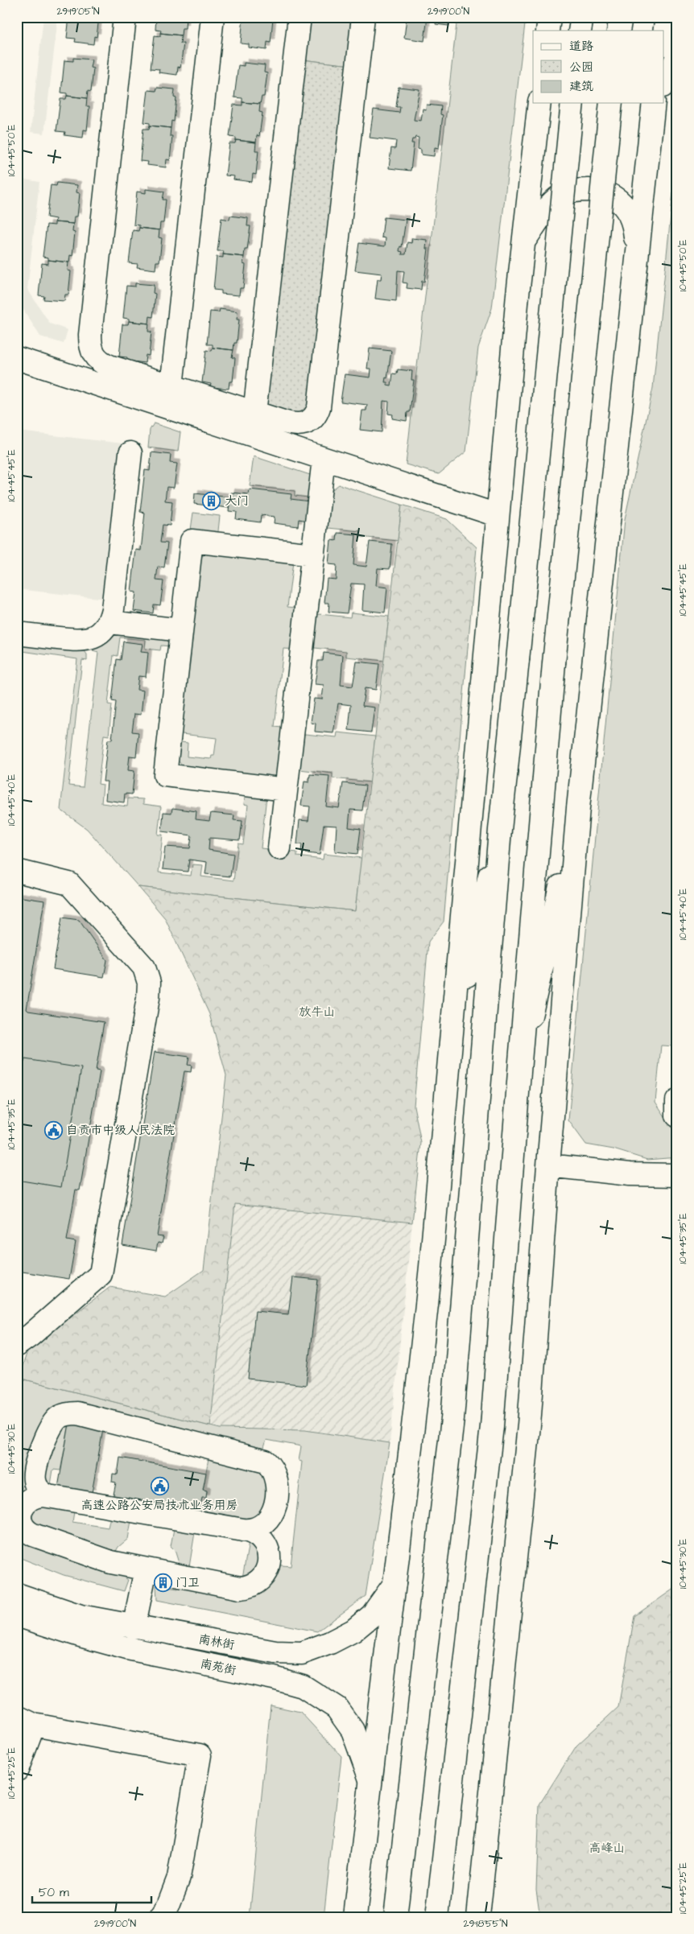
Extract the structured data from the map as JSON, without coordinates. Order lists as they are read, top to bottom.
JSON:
{
  "streets": {
    "main road": ["南林街", "南苑街"]
  },
  "parks": ["放牛山", "高峰山"],
  "places": {
    "building": ["大门", "门卫"],
    "public building": ["自贡市中级人民法院", "高速公路公安局技术业务用房"]
  },
  "legend": ["道路", "公园", "建筑"],
  "scale_bar": "50 m",
  "coordinates": [
    "29°19'05\"N",
    "29°19'00\"N",
    "104°45'50\"E",
    "104°45'45\"E",
    "104°45'40\"E",
    "104°45'35\"E",
    "104°45'30\"E",
    "104°45'25\"E",
    "29°18'55\"N"
  ]
}
